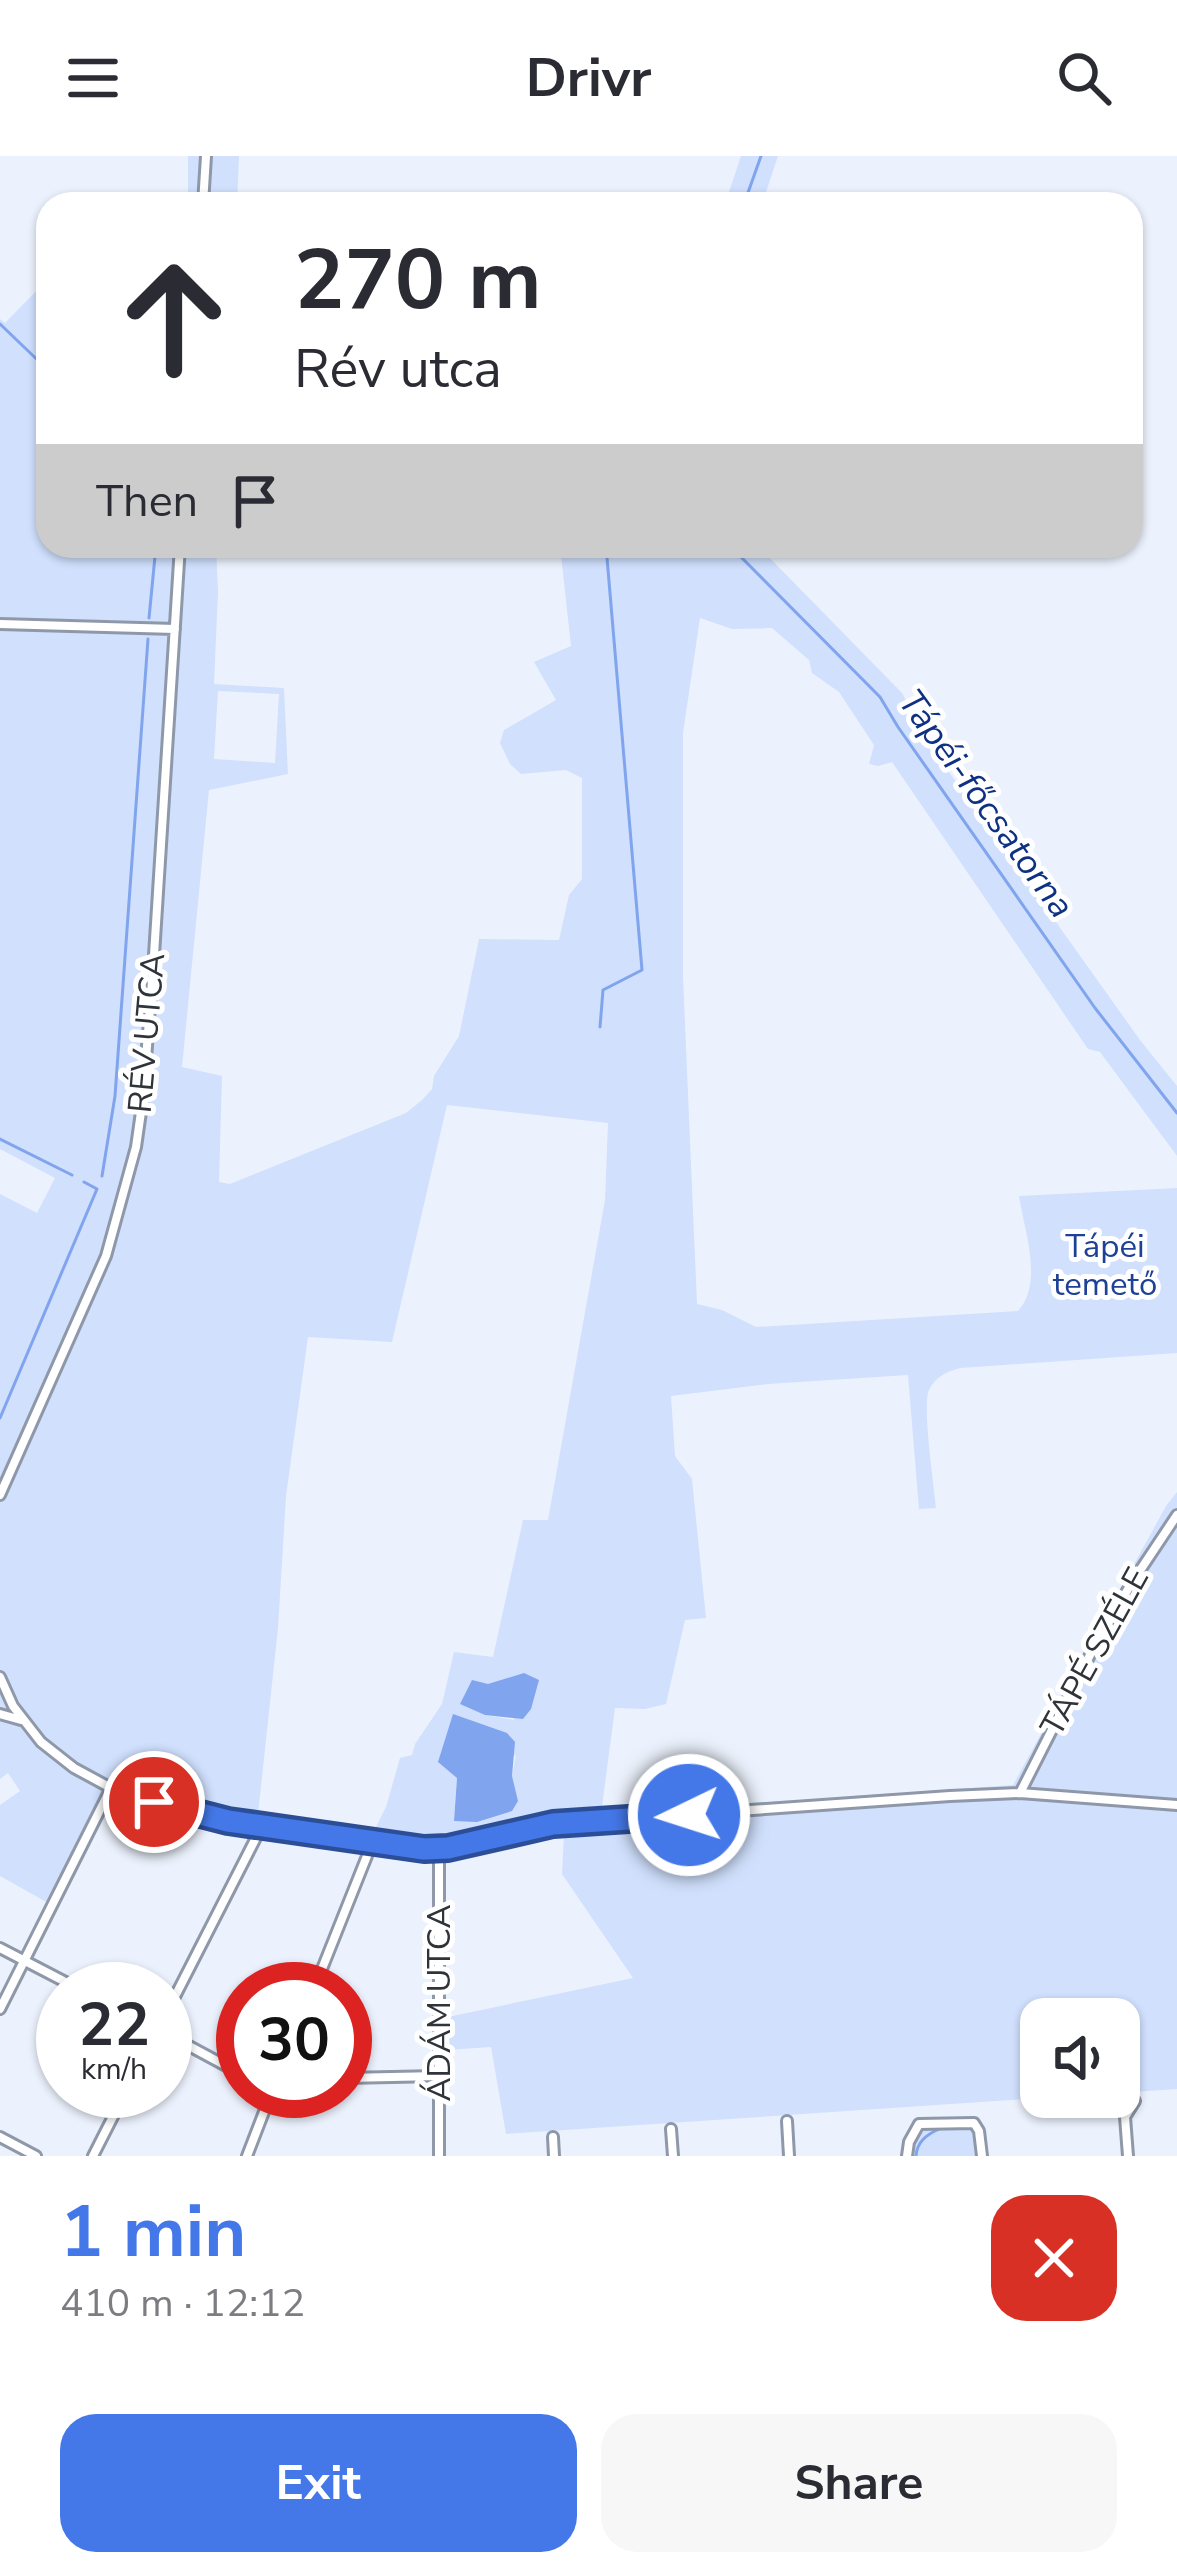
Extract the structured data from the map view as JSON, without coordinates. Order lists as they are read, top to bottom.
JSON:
{
  "streets": {
    "street": ["RÉV UTCA", "TÁPÉ SZÉLE", "ÁDÁM UTCA"]
  },
  "water": ["Tápéi-főcsatorna"],
  "parks": ["Tápéi temető"],
  "page": {
    "header": "Drivr",
    "turn": ["270 m", "Rév utca"],
    "then": "Then",
    "speed": "22 km/h",
    "limit": "30",
    "heading": ["1 min", "410 m · 12:12"],
    "buttons": ["Exit", "Share"]
  }
}
